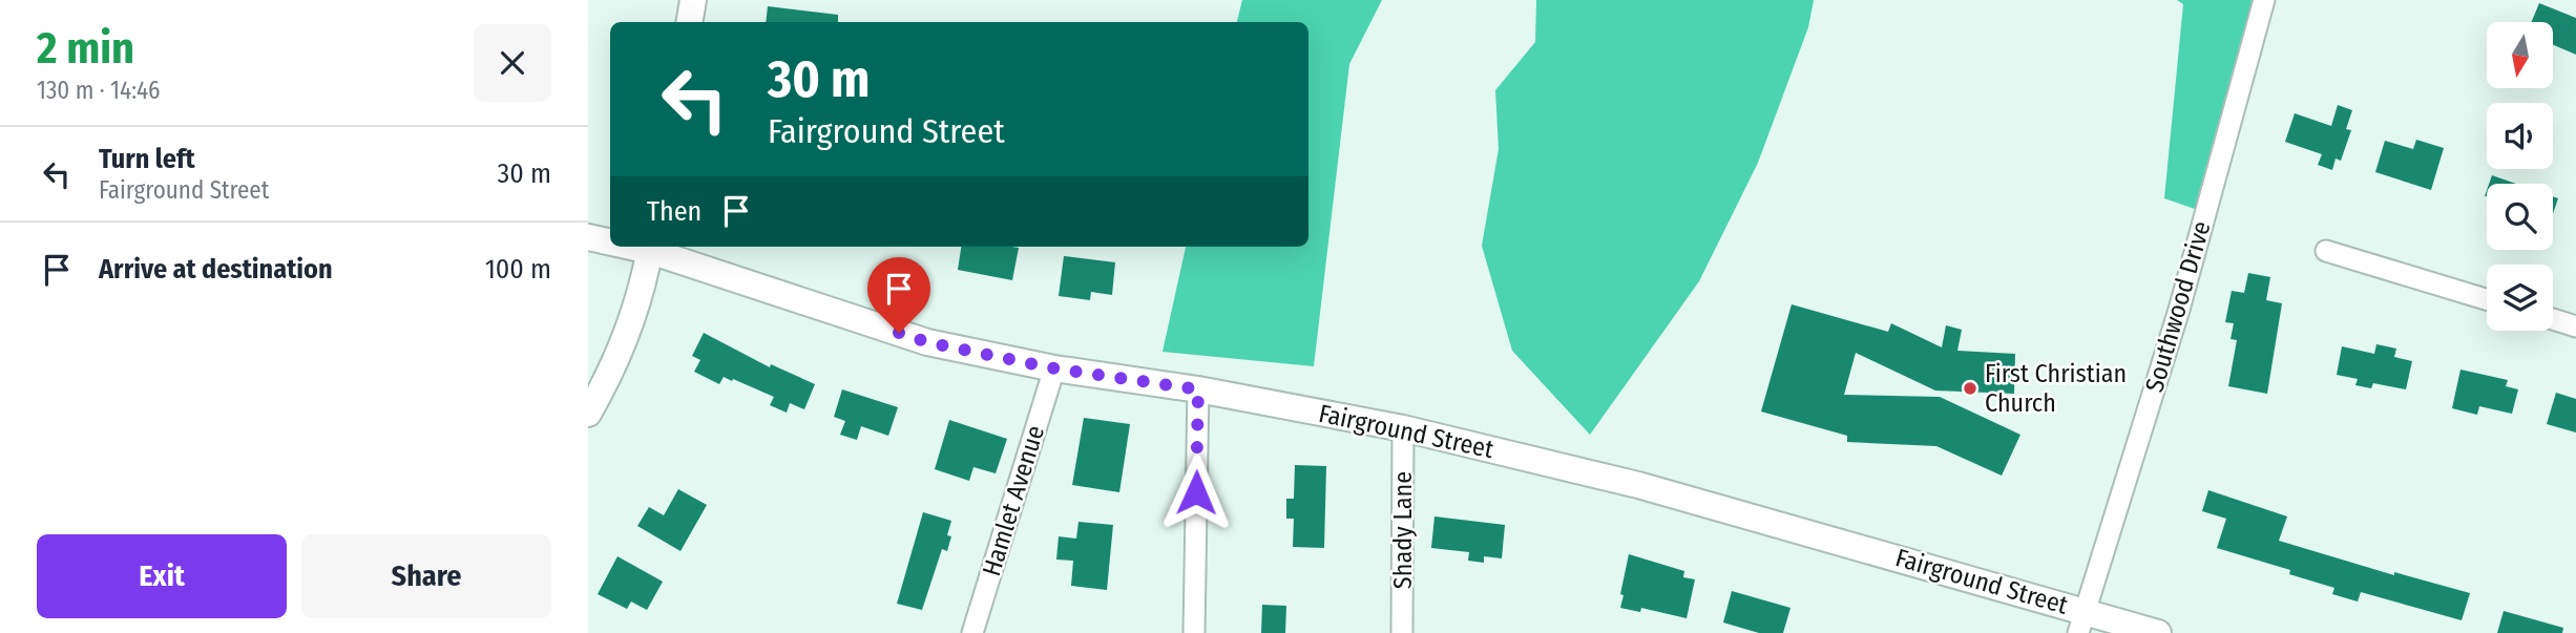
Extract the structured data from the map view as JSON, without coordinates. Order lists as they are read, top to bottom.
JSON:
{
  "streets": {
    "street": [
      "Southwood Drive",
      "Fairground Street",
      "Hamlet Avenue",
      "Shady Lane"
    ]
  },
  "crossings": [
    ["Southwood Drive", "Fairground Street"],
    ["Fairground Street", "Hamlet Avenue"],
    ["Fairground Street", "Shady Lane"]
  ],
  "places": ["First Christian Church"],
  "north": "bottom",
  "page": {
    "heading": ["2 min", "130 m · 14:46"],
    "turn": ["30 m", "Fairground Street"],
    "list": [
      {
        "name": "Turn left",
        "note": "Fairground Street",
        "value": "30 m"
      },
      {
        "name": "Arrive at destination",
        "value": "100 m"
      }
    ],
    "then": "Then",
    "buttons": ["Exit", "Share"]
  }
}
